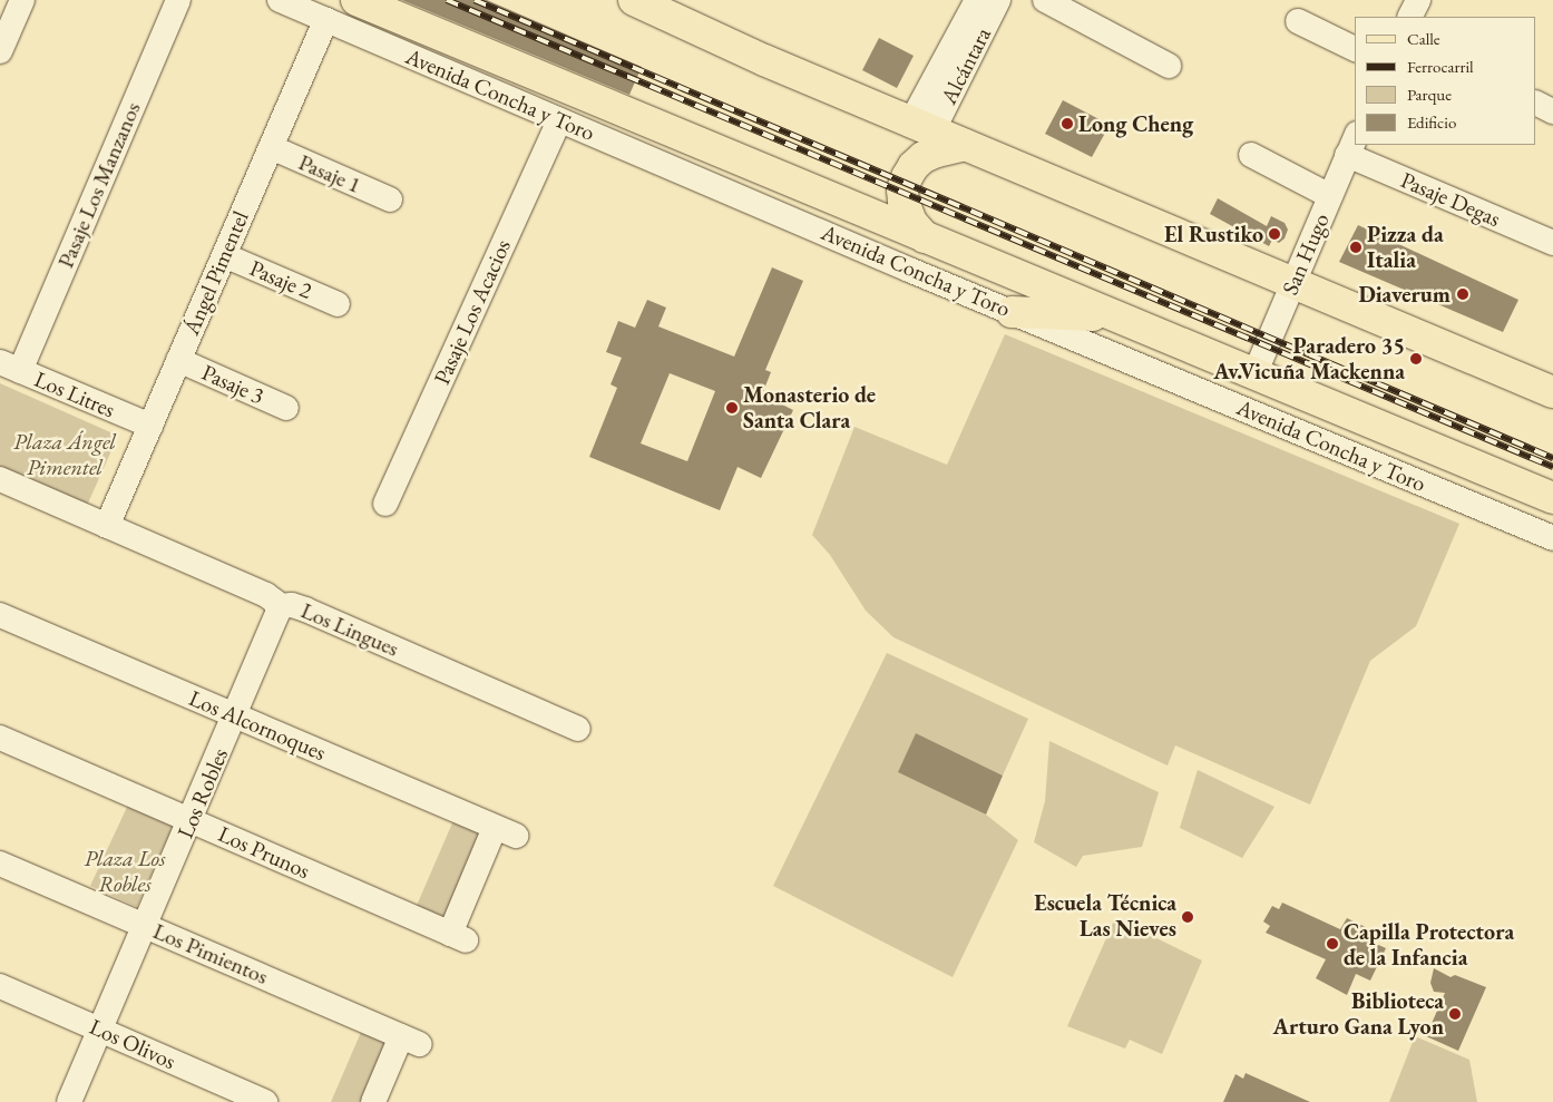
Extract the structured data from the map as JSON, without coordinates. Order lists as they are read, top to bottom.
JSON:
{
  "streets": {
    "main road": ["Avenida Concha y Toro"],
    "street": [
      "Alcántara",
      "Pasaje 1",
      "Pasaje Los Manzanos",
      "Pasaje Degas",
      "San Hugo",
      "Ángel Pimentel",
      "Pasaje 2",
      "Pasaje Los Acacios",
      "Pasaje 3",
      "Los Litres",
      "Los Lingues",
      "Los Alcornoques",
      "Los Robles",
      "Los Prunos",
      "Los Pimientos",
      "Los Olivos"
    ]
  },
  "crossings": [
    ["Avenida Concha y Toro", "San Hugo"],
    ["Avenida Concha y Toro", "Ángel Pimentel"],
    ["Avenida Concha y Toro", "Pasaje Los Acacios"],
    ["Pasaje 1", "Ángel Pimentel"],
    ["Pasaje Los Manzanos", "Los Litres"],
    ["Pasaje Degas", "San Hugo"],
    ["Ángel Pimentel", "Pasaje 2"],
    ["Ángel Pimentel", "Pasaje 3"],
    ["Ángel Pimentel", "Los Litres"],
    ["Ángel Pimentel", "Los Lingues"],
    ["Los Lingues", "Los Robles"],
    ["Los Alcornoques", "Los Robles"],
    ["Los Alcornoques", "Los Prunos"],
    ["Los Robles", "Los Prunos"],
    ["Los Robles", "Los Pimientos"],
    ["Los Robles", "Los Olivos"]
  ],
  "parks": ["Plaza Ángel Pimentel", "Plaza Los Robles"],
  "places": [
    "Long Cheng",
    "El Rustiko",
    "Pizza da Italia",
    "Diaverum",
    "Paradero 35 Av.Vicuña Mackenna",
    "Monasterio de Santa Clara",
    "Escuela Técnica Las Nieves",
    "Capilla Protectora de la Infancia",
    "Biblioteca Arturo Gana Lyon"
  ],
  "legend": [
    "Calle",
    "Ferrocarril",
    "Parque",
    "Edificio"
  ]
}
